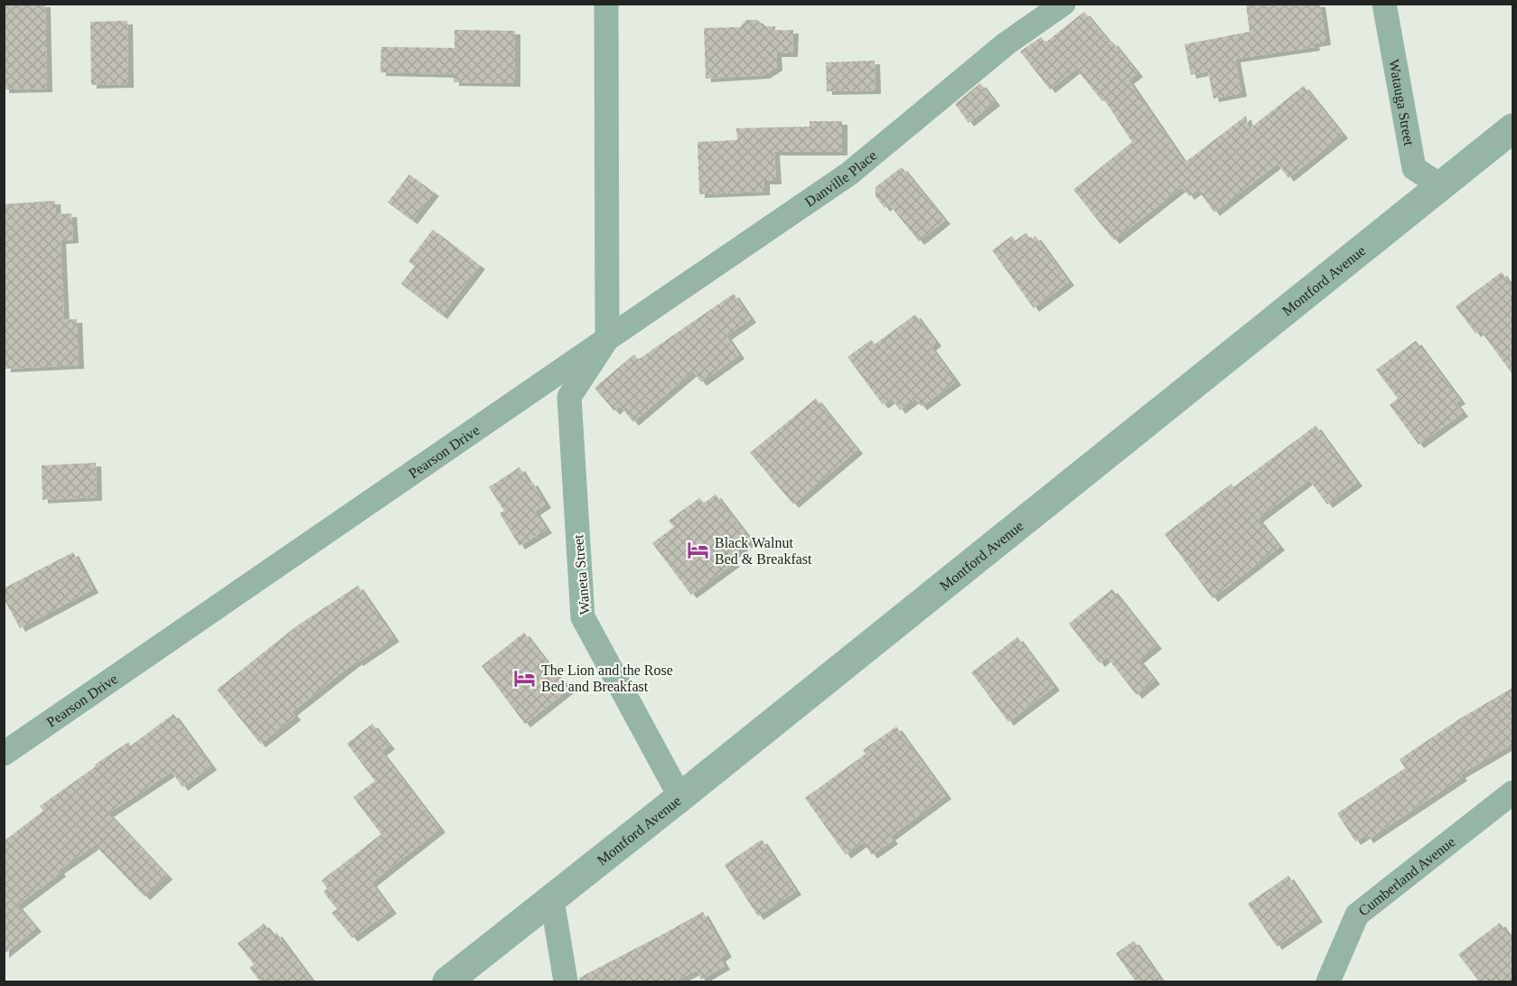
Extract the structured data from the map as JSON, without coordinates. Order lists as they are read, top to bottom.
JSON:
{
  "streets": {
    "street": [
      "Watauga Street",
      "Danville Place",
      "Montford Avenue",
      "Pearson Drive",
      "Waneta Street",
      "Cumberland Avenue"
    ]
  },
  "crossings": [
    ["Watauga Street", "Montford Avenue"],
    ["Danville Place", "Pearson Drive"],
    ["Danville Place", "Waneta Street"],
    ["Montford Avenue", "Waneta Street"],
    ["Pearson Drive", "Waneta Street"]
  ],
  "places": {
    "hotel": ["Black Walnut Bed & Breakfast", "The Lion and the Rose Bed and Breakfast"]
  }
}
